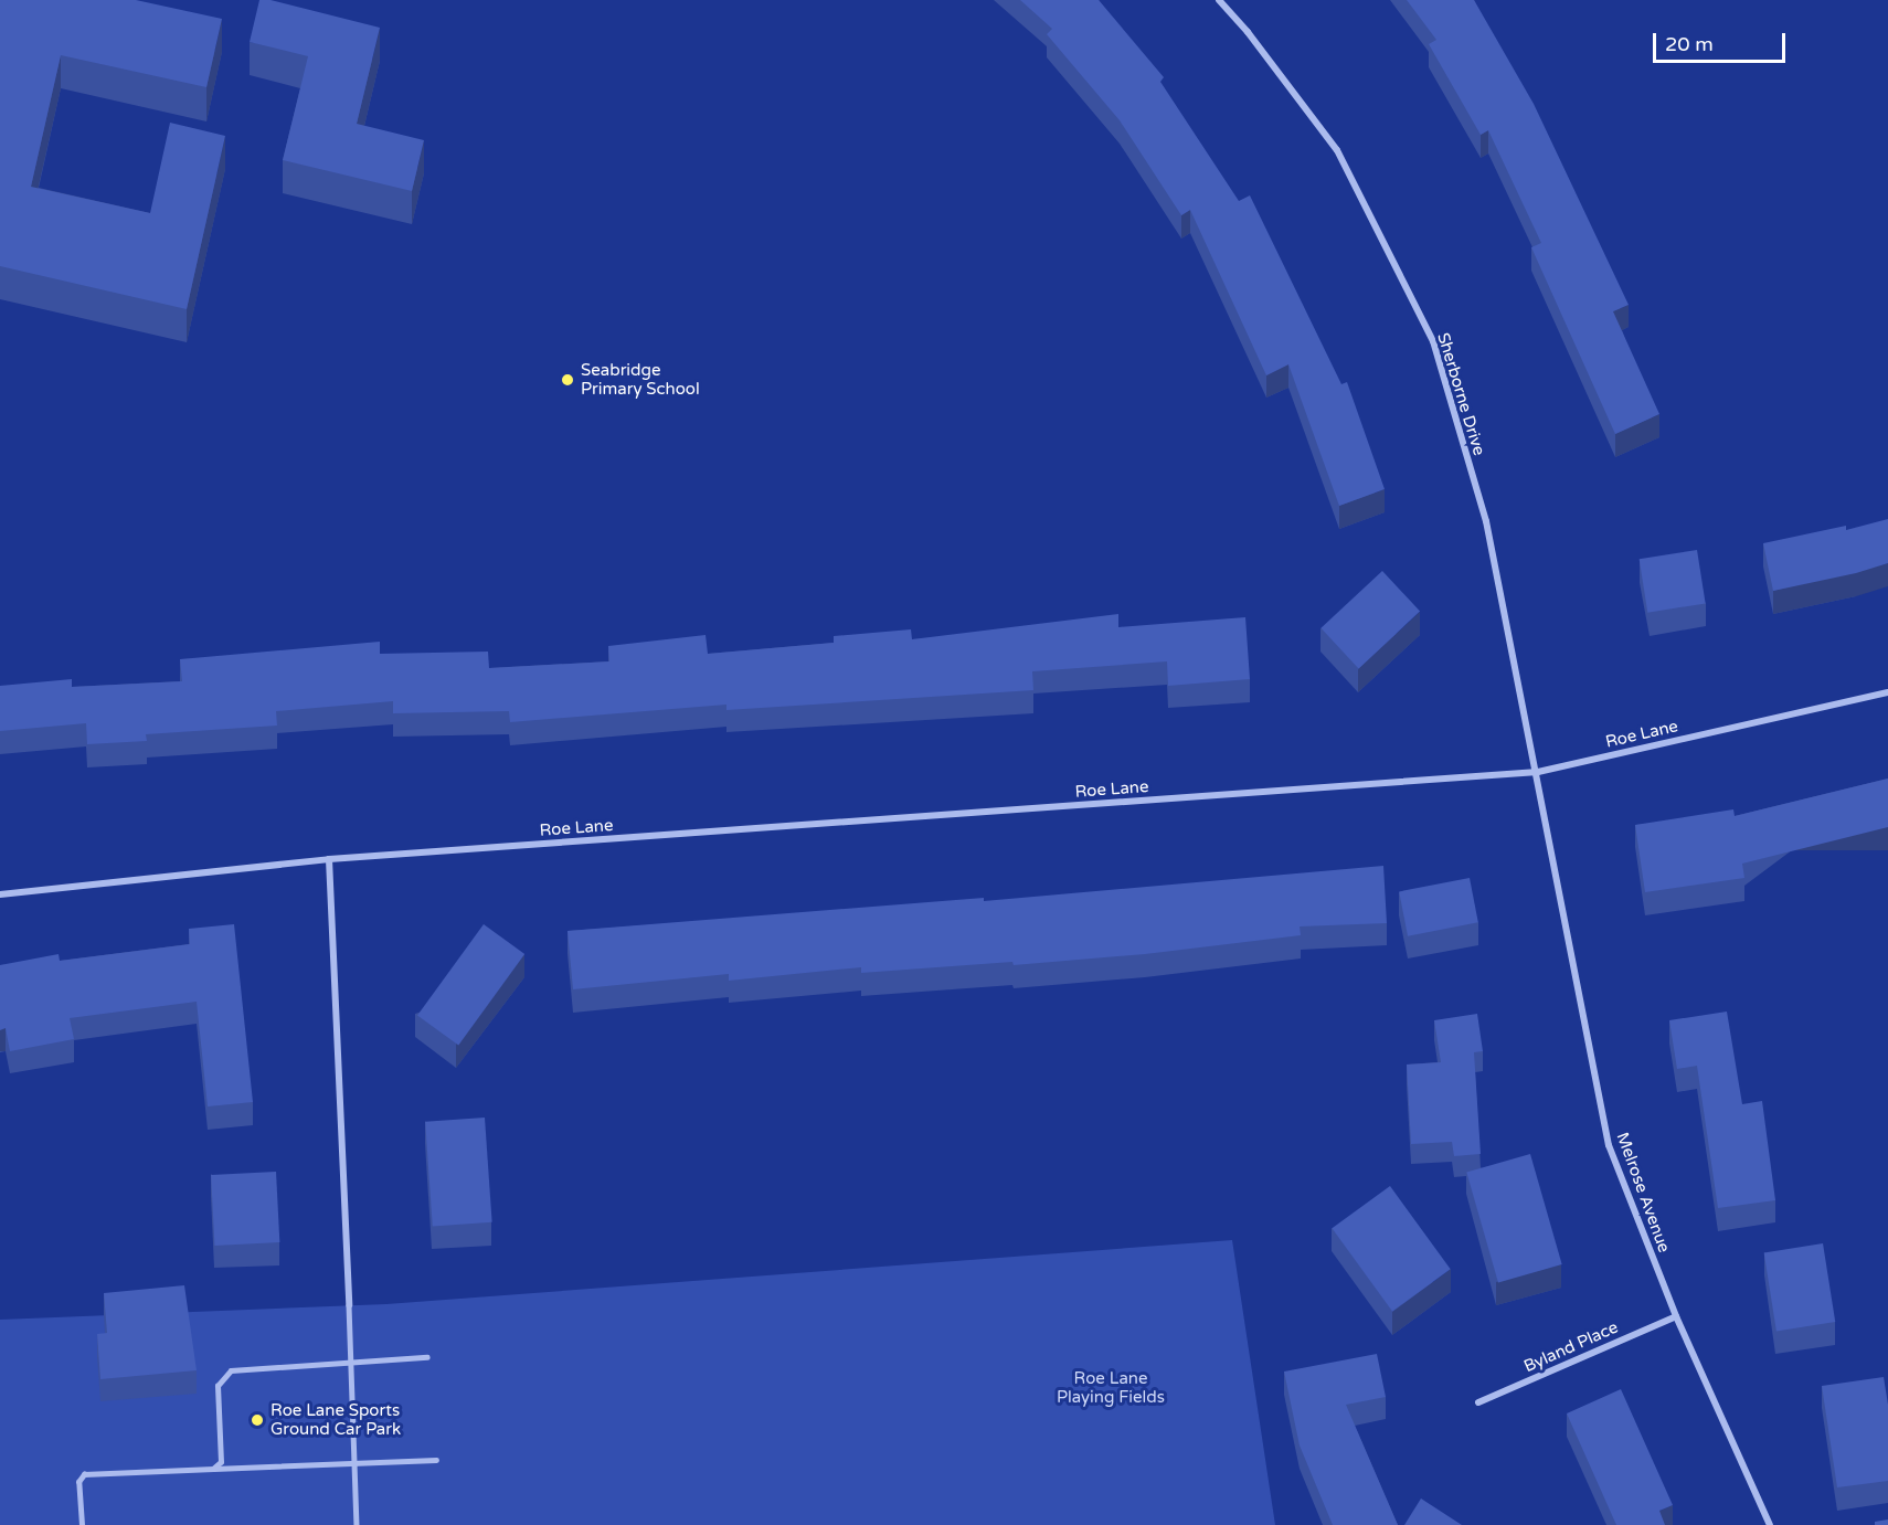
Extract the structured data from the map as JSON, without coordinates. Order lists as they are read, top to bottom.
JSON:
{
  "streets": {
    "street": [
      "Sherborne Drive",
      "Roe Lane",
      "Melrose Avenue",
      "Byland Place"
    ]
  },
  "crossings": [
    ["Sherborne Drive", "Roe Lane"],
    ["Sherborne Drive", "Melrose Avenue"],
    ["Roe Lane", "Melrose Avenue"],
    ["Melrose Avenue", "Byland Place"]
  ],
  "parks": ["Roe Lane Playing Fields"],
  "places": ["Seabridge Primary School", "Roe Lane Sports Ground Car Park"],
  "scale_bar": "20 m"
}
